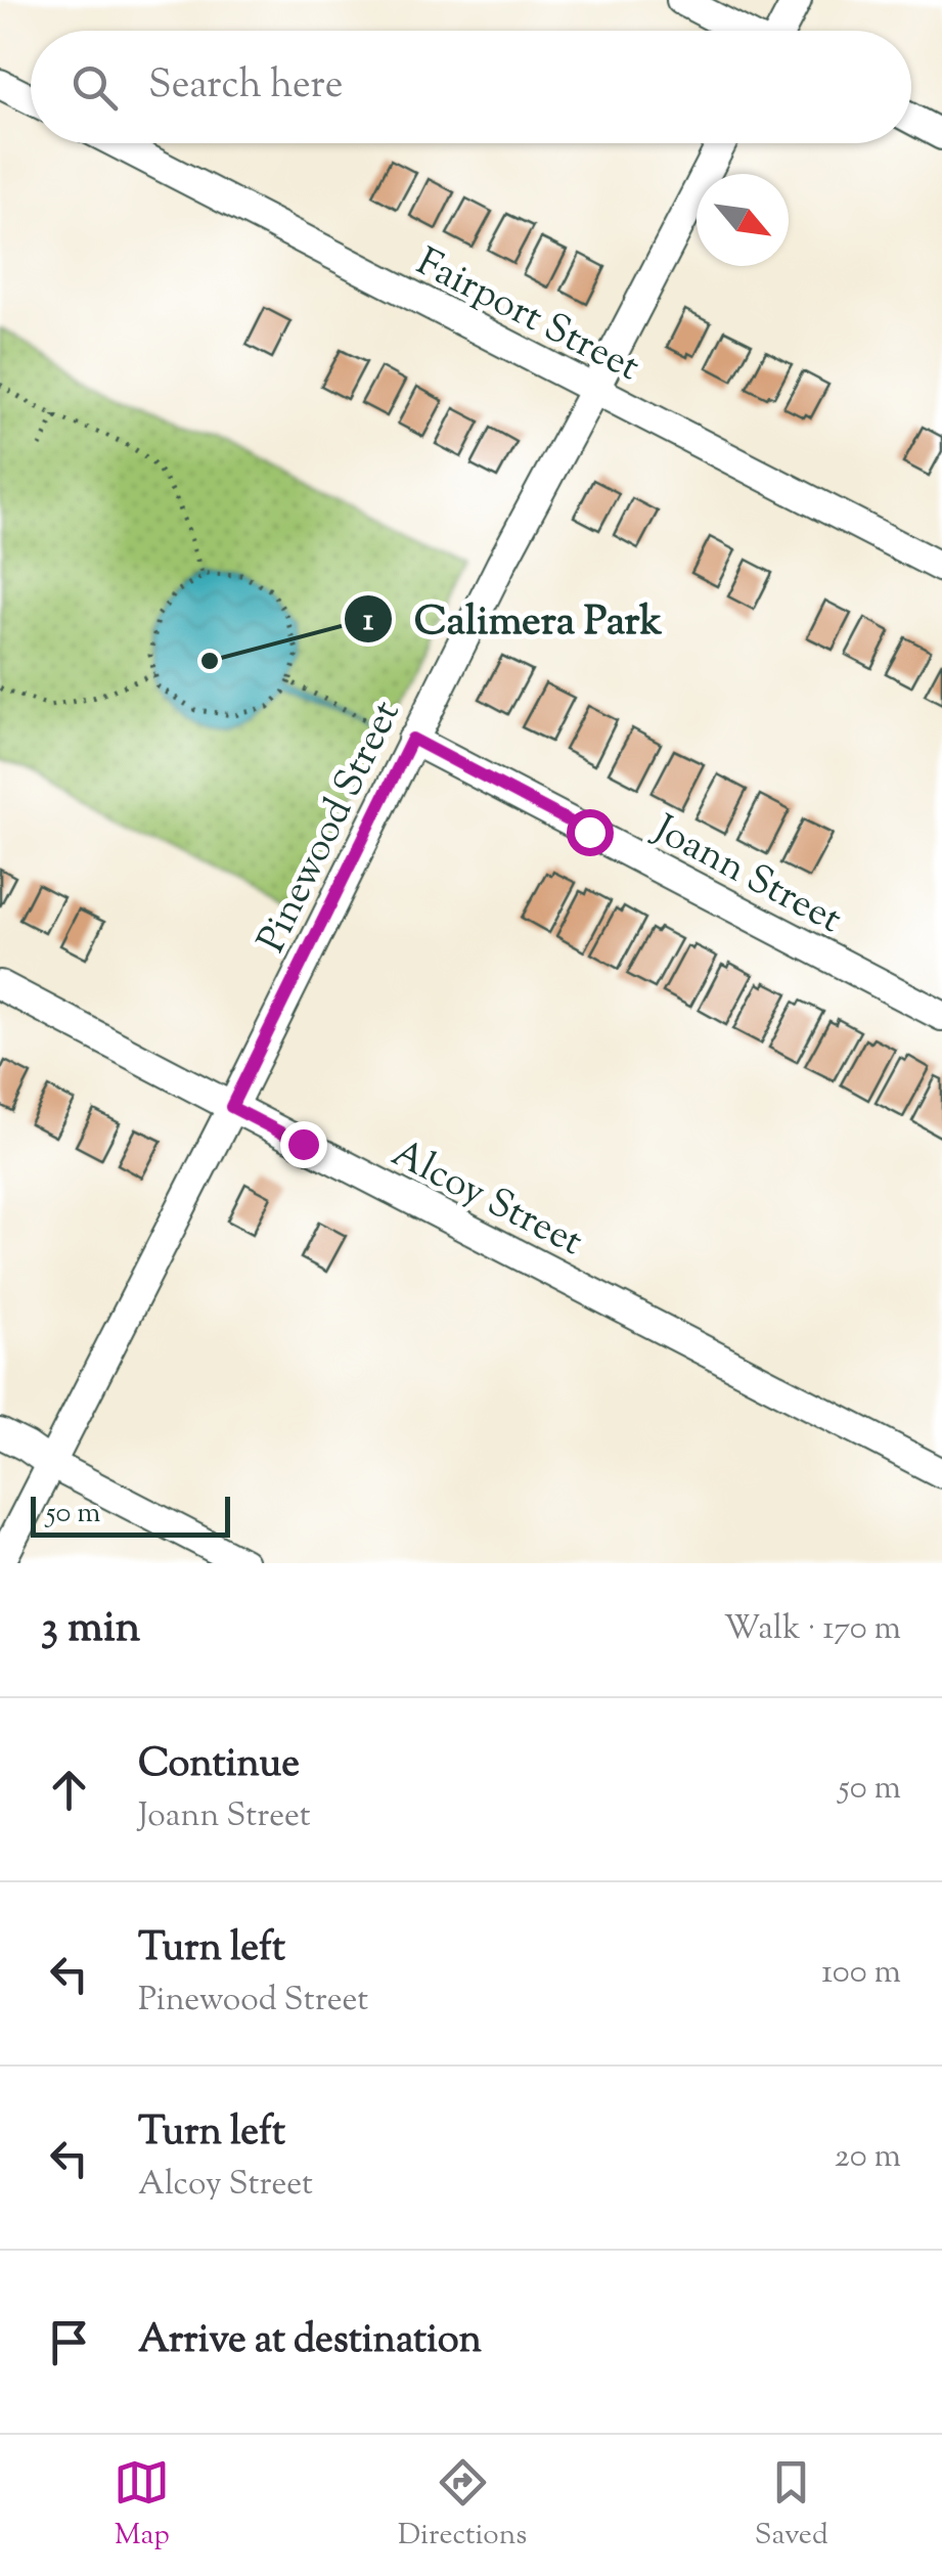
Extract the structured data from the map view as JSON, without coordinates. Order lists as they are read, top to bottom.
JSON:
{
  "streets": {
    "street": [
      "Fairport Street",
      "Pinewood Street",
      "Joann Street",
      "Alcoy Street"
    ]
  },
  "crossings": [
    ["Fairport Street", "Pinewood Street"],
    ["Pinewood Street", "Joann Street"],
    ["Pinewood Street", "Alcoy Street"]
  ],
  "places": ["Calimera Park"],
  "scale_bar": "50 m",
  "north": "bottom right",
  "page": {
    "search": "Search here",
    "scale": "50 m",
    "heading": ["3 min", "Walk · 170 m"],
    "list": [
      ["Continue", "Joann Street", "50 m"],
      ["Turn left", "Pinewood Street", "100 m"],
      ["Turn left", "Alcoy Street", "20 m"],
      "Arrive at destination"
    ],
    "nav": ["Map", "Directions", "Saved"]
  }
}
